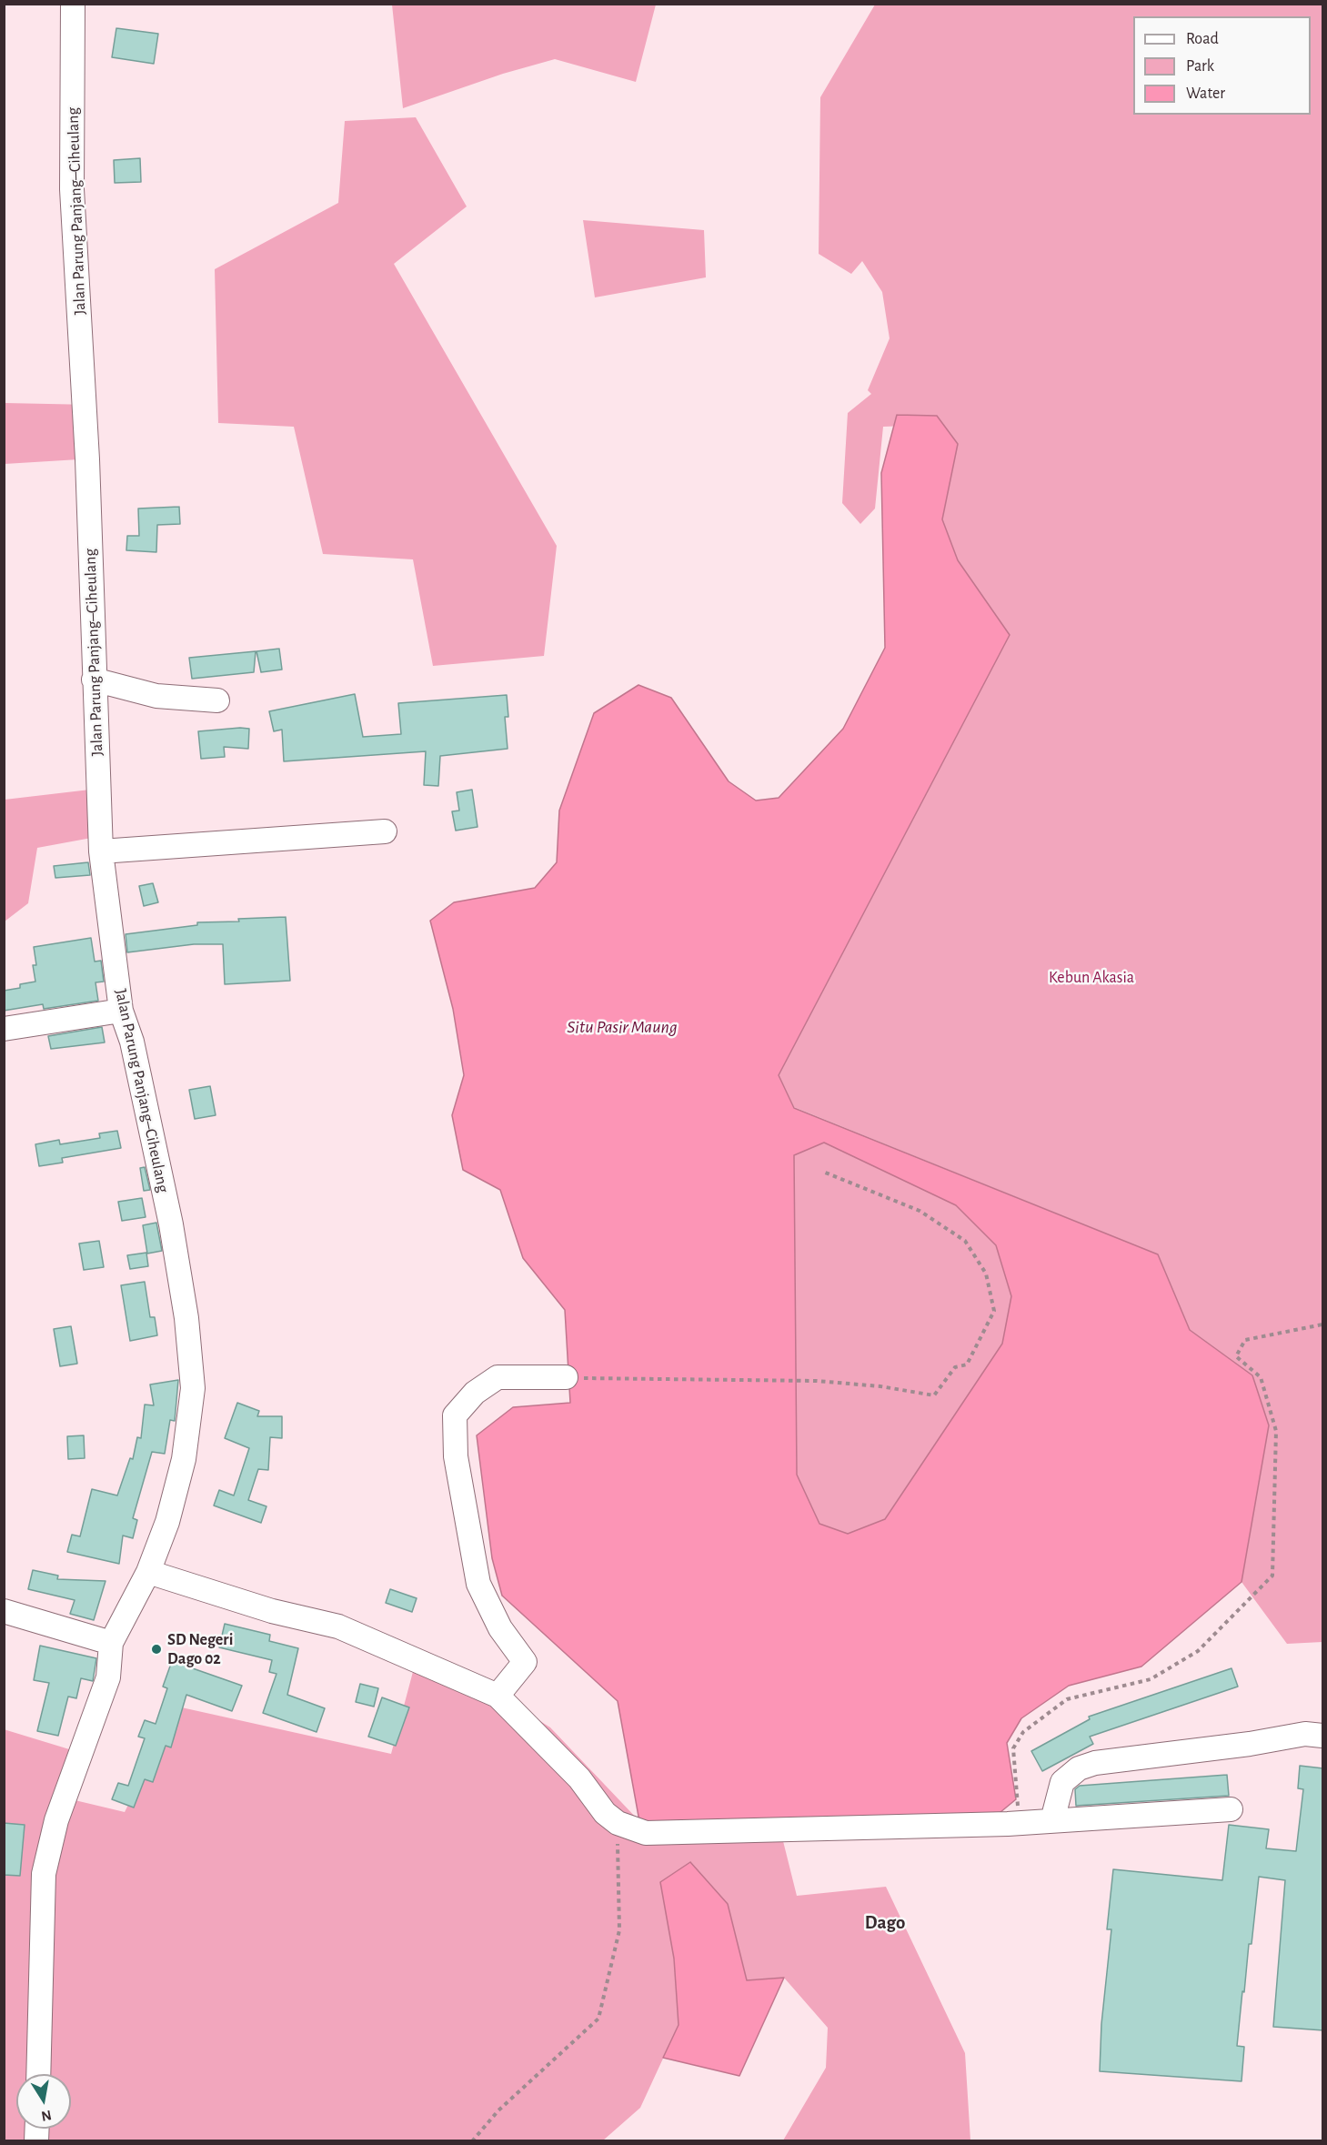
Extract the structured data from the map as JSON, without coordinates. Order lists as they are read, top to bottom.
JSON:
{
  "streets": {
    "street": ["Jalan Parung Panjang–Ciheulang"]
  },
  "districts": ["Dago"],
  "water": ["Situ Pasir Maung"],
  "parks": ["Kebun Akasia"],
  "places": ["SD Negeri Dago 02"],
  "legend": ["Road", "Park", "Water"],
  "north": "bottom"
}
